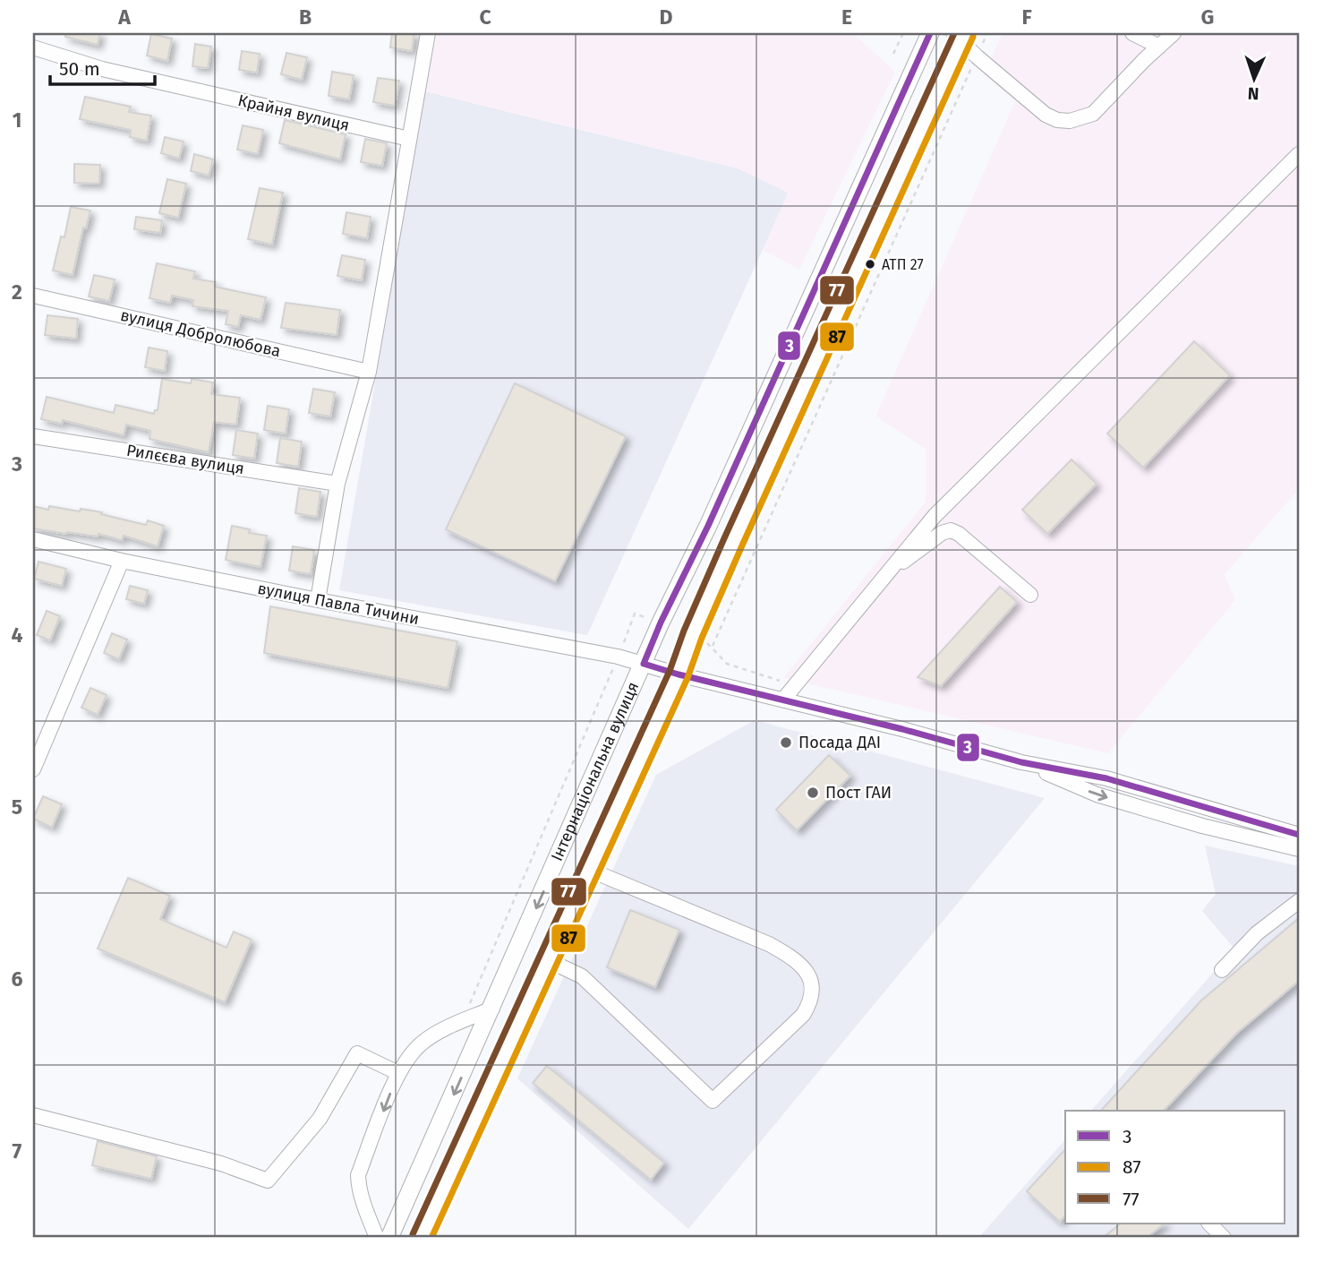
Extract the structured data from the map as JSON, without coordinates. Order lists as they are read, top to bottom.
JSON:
{
  "streets": {
    "main road": ["Інтернаціональна вулиця"],
    "street": [
      "Крайня вулиця",
      "вулиця Добролюбова",
      "Рилєєва вулиця",
      "вулиця Павла Тичини"
    ]
  },
  "crossings": [
    ["вулиця Павла Тичини", "Інтернаціональна вулиця"]
  ],
  "places": ["АТП 27", "Посада ДАІ", "Пост ГАИ"],
  "lines": ["transit line 3", "transit line 77", "transit line 87"],
  "legend": ["3", "87", "77"],
  "scale_bar": "50 m",
  "north": "bottom",
  "grid": {
    "columns": [
      "A",
      "B",
      "C",
      "D",
      "E",
      "F",
      "G"
    ],
    "rows": [
      "1",
      "2",
      "3",
      "4",
      "5",
      "6",
      "7"
    ]
  }
}
